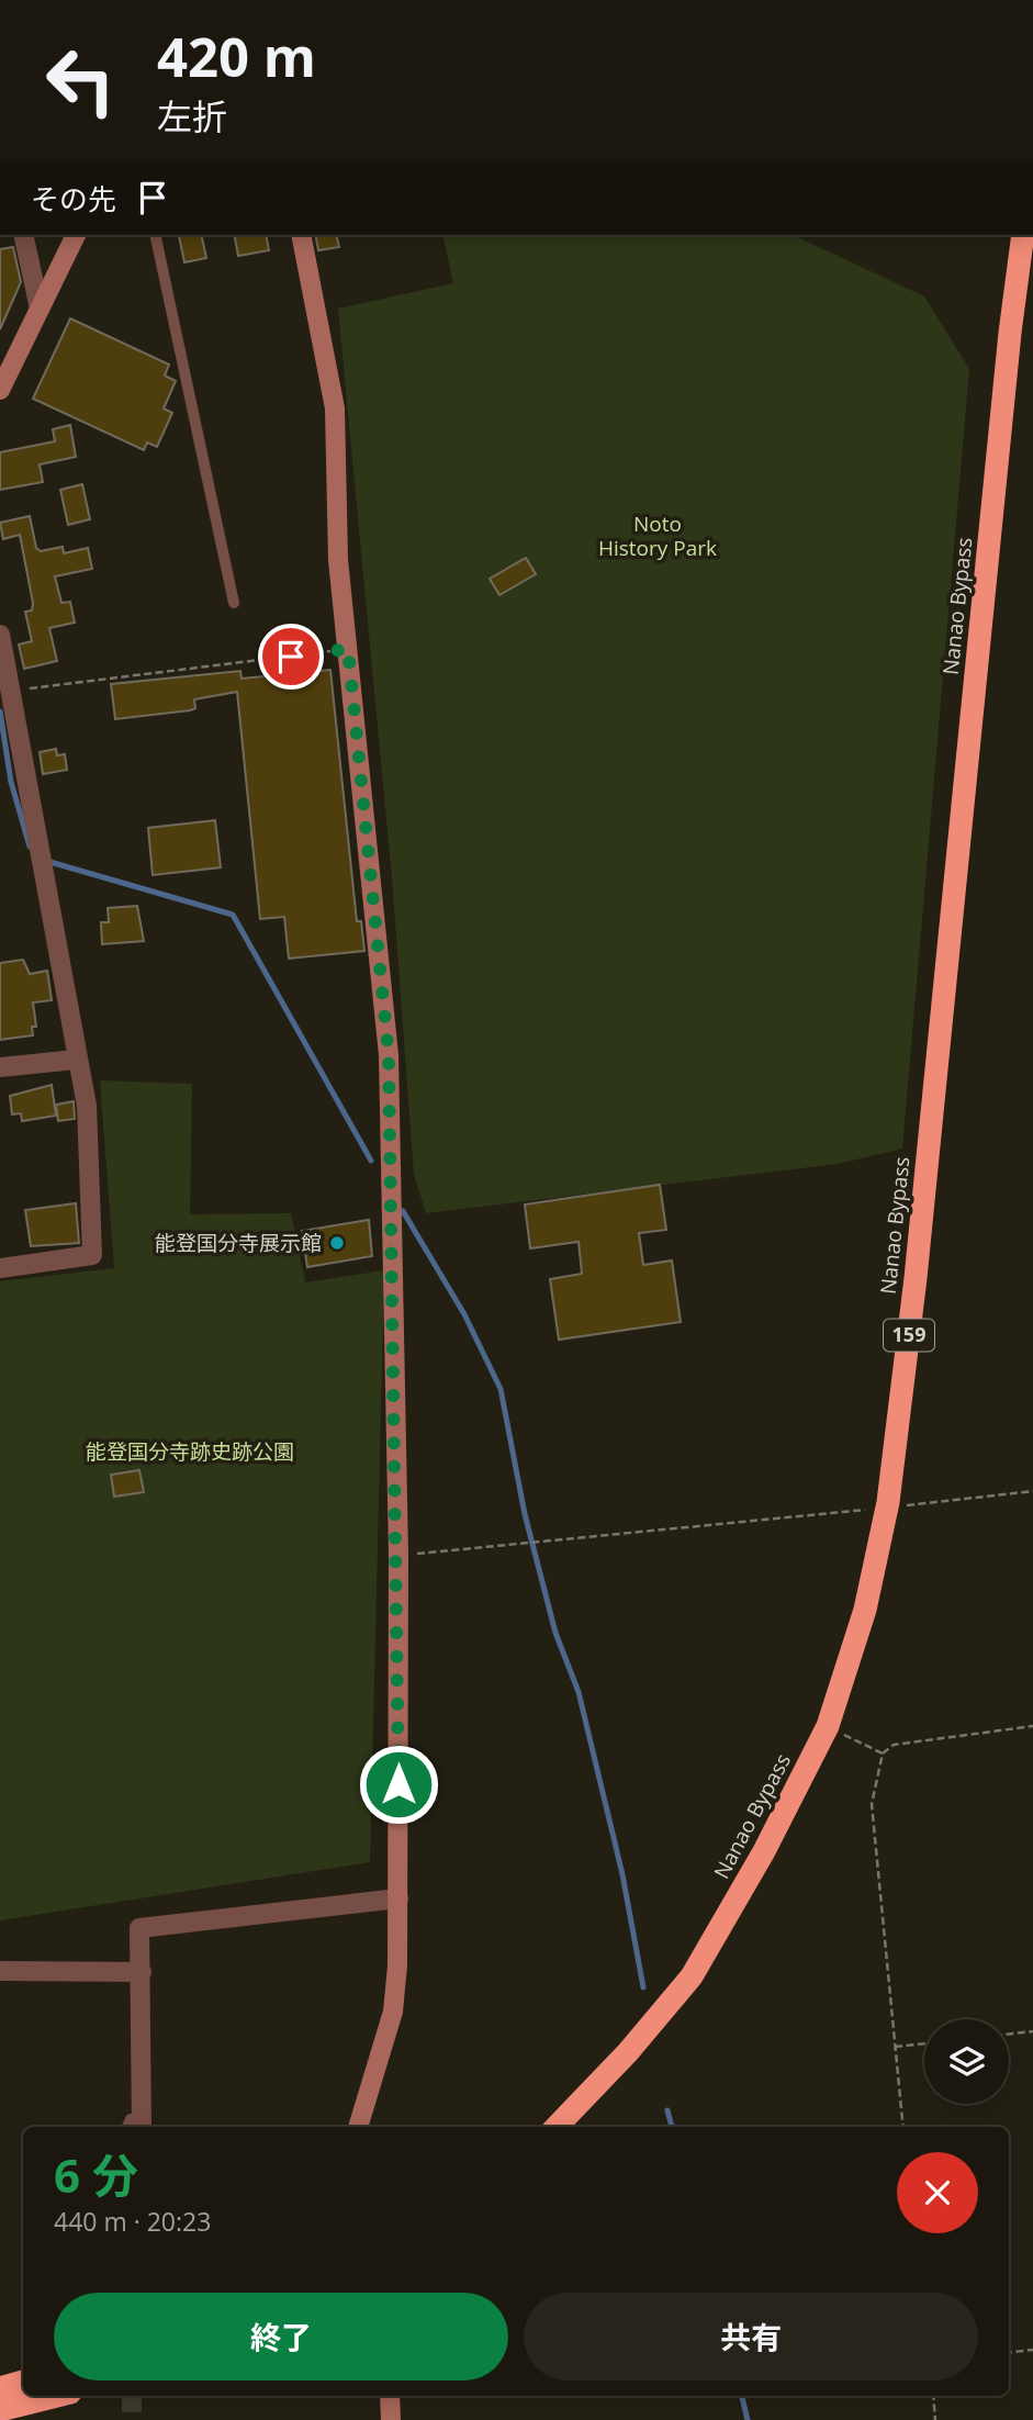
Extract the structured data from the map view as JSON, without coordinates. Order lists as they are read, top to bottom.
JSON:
{
  "streets": {
    "highway": ["Nanao Bypass", "159"]
  },
  "parks": ["Noto History Park", "能登国分寺跡史跡公園"],
  "places": ["能登国分寺展示館"],
  "page": {
    "turn": ["420 m", "左折"],
    "then": "その先",
    "heading": ["6 分", "440 m · 20:23"],
    "buttons": ["終了", "共有"]
  }
}
